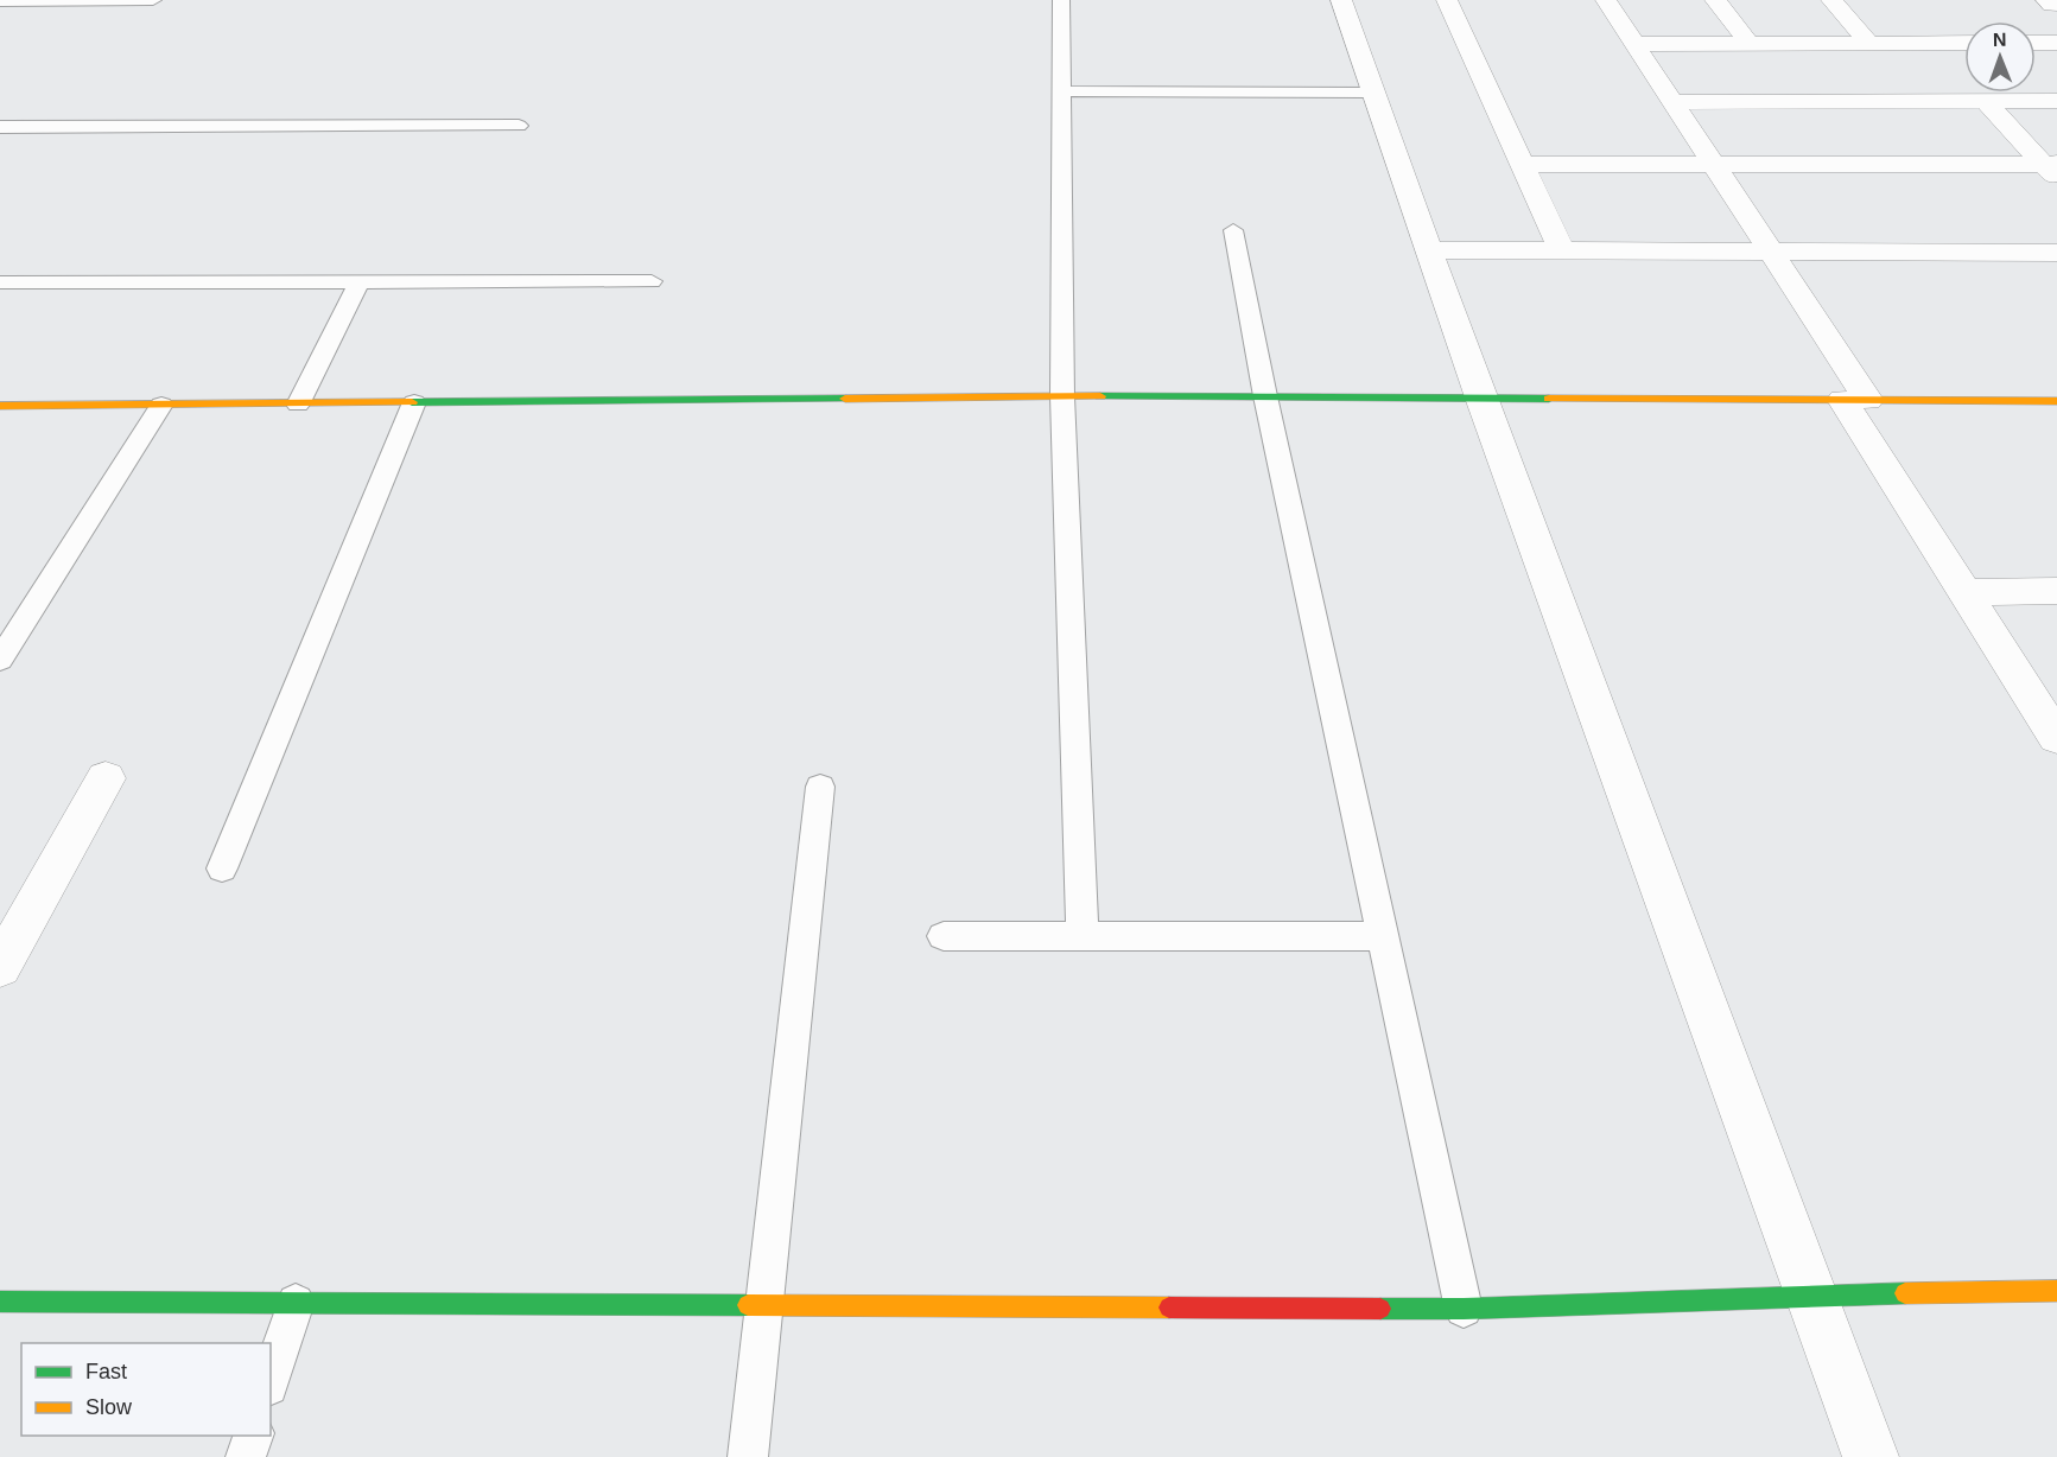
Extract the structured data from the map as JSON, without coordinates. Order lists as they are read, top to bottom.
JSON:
{
  "legend": ["Fast", "Slow"],
  "north": "top"
}
